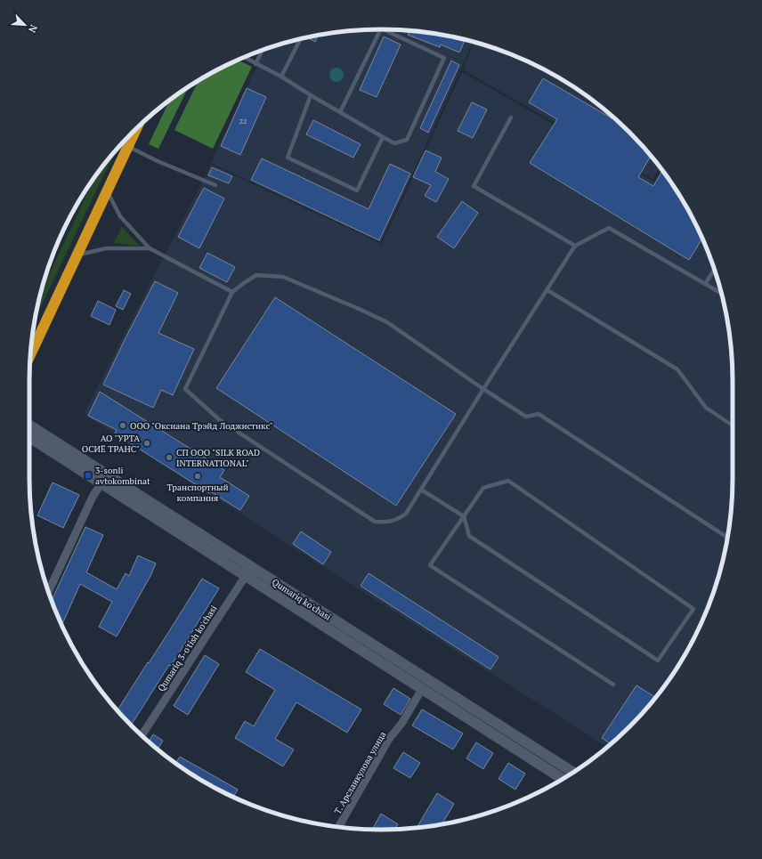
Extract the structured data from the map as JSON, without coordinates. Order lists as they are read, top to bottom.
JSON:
{
  "streets": {
    "main road": ["Qumariq ko'chasi"],
    "street": ["Qumariq 3-o'tish ko'chasi", "Т. Арсланкулова улица"]
  },
  "crossings": [
    ["Qumariq ko'chasi", "Qumariq 3-o'tish ko'chasi"],
    ["Qumariq ko'chasi", "Т. Арсланкулова улица"]
  ],
  "places": {
    "other": [
      "ООО \"Оксиана Трэйд Лоджистикс\"",
      "АО \"УРТА ОСИЁ ТРАНС\"",
      "СП ООО \"SILK ROAD INTERNATIONAL\"",
      "Транспортный компания"
    ],
    "transit": ["3-sonli avtokombinat"]
  },
  "house_numbers": ["22"],
  "north": "bottom right"
}
